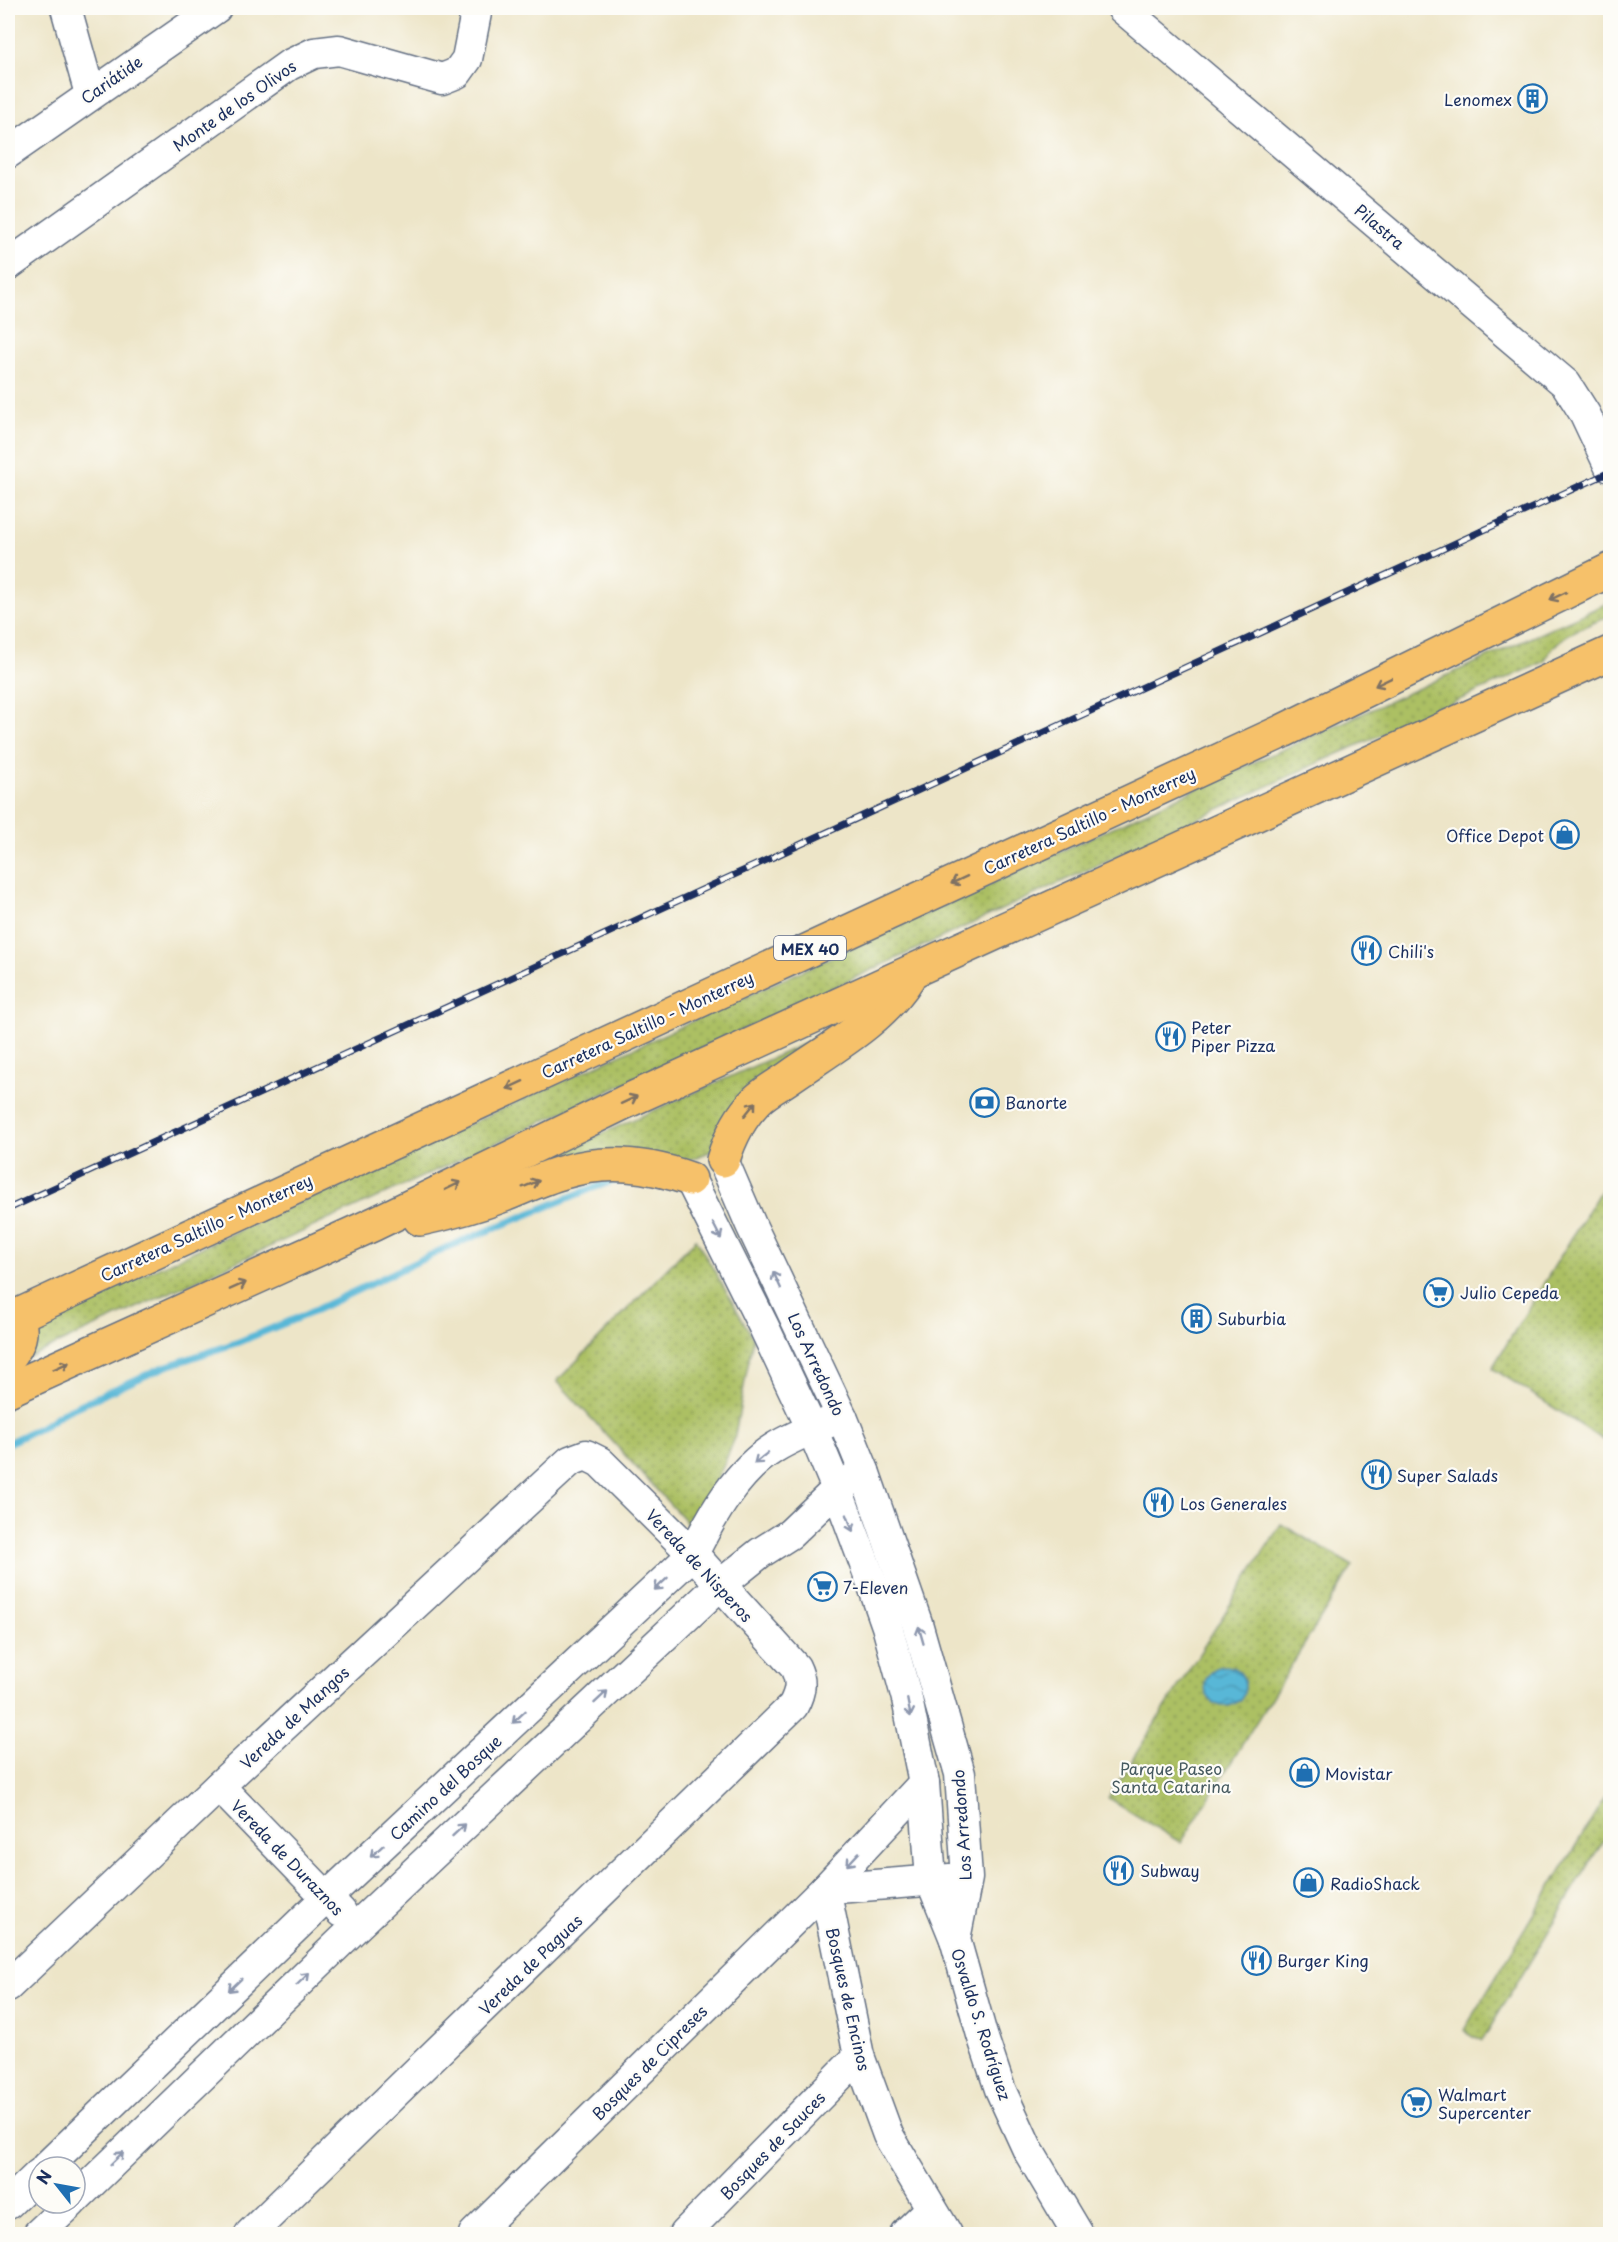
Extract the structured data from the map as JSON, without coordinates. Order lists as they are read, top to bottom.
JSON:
{
  "streets": {
    "main road": ["Carretera Saltillo - Monterrey", "MEX 40"],
    "street": [
      "Cariátide",
      "Monte de los Olivos",
      "Pilastra",
      "Los Arredondo",
      "Vereda de Nisperos",
      "Vereda de Mangos",
      "Camino del Bosque",
      "Vereda de Duraznos",
      "Vereda de Paguas",
      "Bosques de Encinos",
      "Osvaldo S. Rodríguez",
      "Bosques de Cipreses",
      "Bosques de Sauces"
    ]
  },
  "crossings": [
    ["Los Arredondo", "Camino del Bosque"],
    ["Los Arredondo", "Osvaldo S. Rodríguez"],
    ["Los Arredondo", "Bosques de Cipreses"],
    ["Vereda de Nisperos", "Vereda de Mangos"],
    ["Vereda de Nisperos", "Camino del Bosque"],
    ["Vereda de Nisperos", "Vereda de Paguas"],
    ["Vereda de Mangos", "Vereda de Duraznos"],
    ["Camino del Bosque", "Vereda de Duraznos"],
    ["Bosques de Encinos", "Bosques de Cipreses"],
    ["Bosques de Encinos", "Bosques de Sauces"]
  ],
  "parks": ["Parque Paseo Santa Catarina"],
  "places": {
    "building": ["Lenomex", "Suburbia"],
    "shop": ["Office Depot", "Movistar", "RadioShack"],
    "restaurant": [
      "Chili's",
      "Peter Piper Pizza",
      "Super Salads",
      "Los Generales",
      "Subway",
      "Burger King"
    ],
    "bank": ["Banorte"],
    "supermarket": ["Julio Cepeda", "7-Eleven", "Walmart Supercenter"]
  },
  "north": "top left"
}
